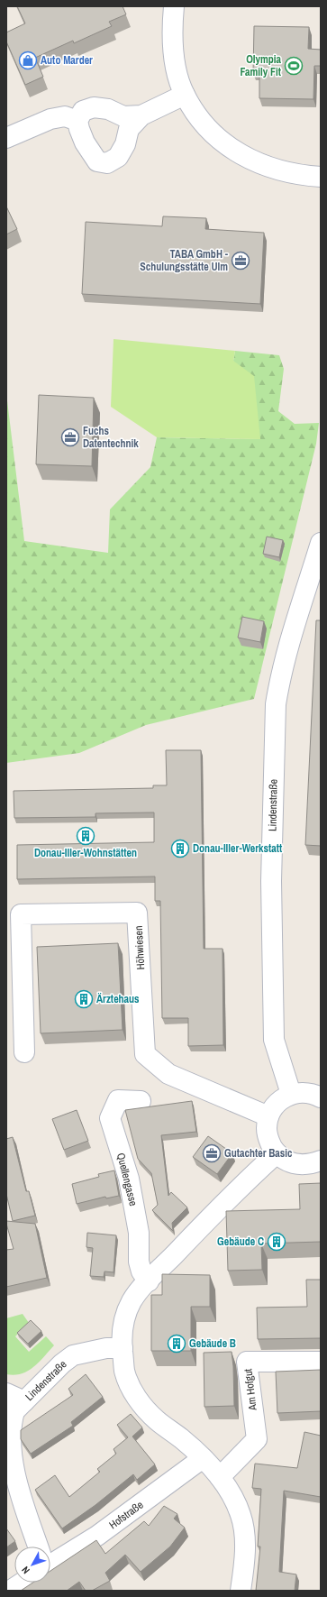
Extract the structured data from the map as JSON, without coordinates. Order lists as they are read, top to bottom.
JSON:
{
  "streets": {
    "street": [
      "Lindenstraße",
      "Höhwiesen",
      "Quellengasse",
      "Am Hofgut",
      "Hofstraße"
    ]
  },
  "places": {
    "shop": ["Auto Marder"],
    "sports": ["Olympia Family Fit"],
    "office": ["TABA GmbH - Schulungsstätte Ulm", "Fuchs Datentechnik", "Gutachter Basic"],
    "building": [
      "Donau-Iller-Wohnstätten",
      "Donau-Iller-Werkstatt",
      "Ärztehaus",
      "Gebäude C",
      "Gebäude B"
    ]
  },
  "north": "bottom left"
}
